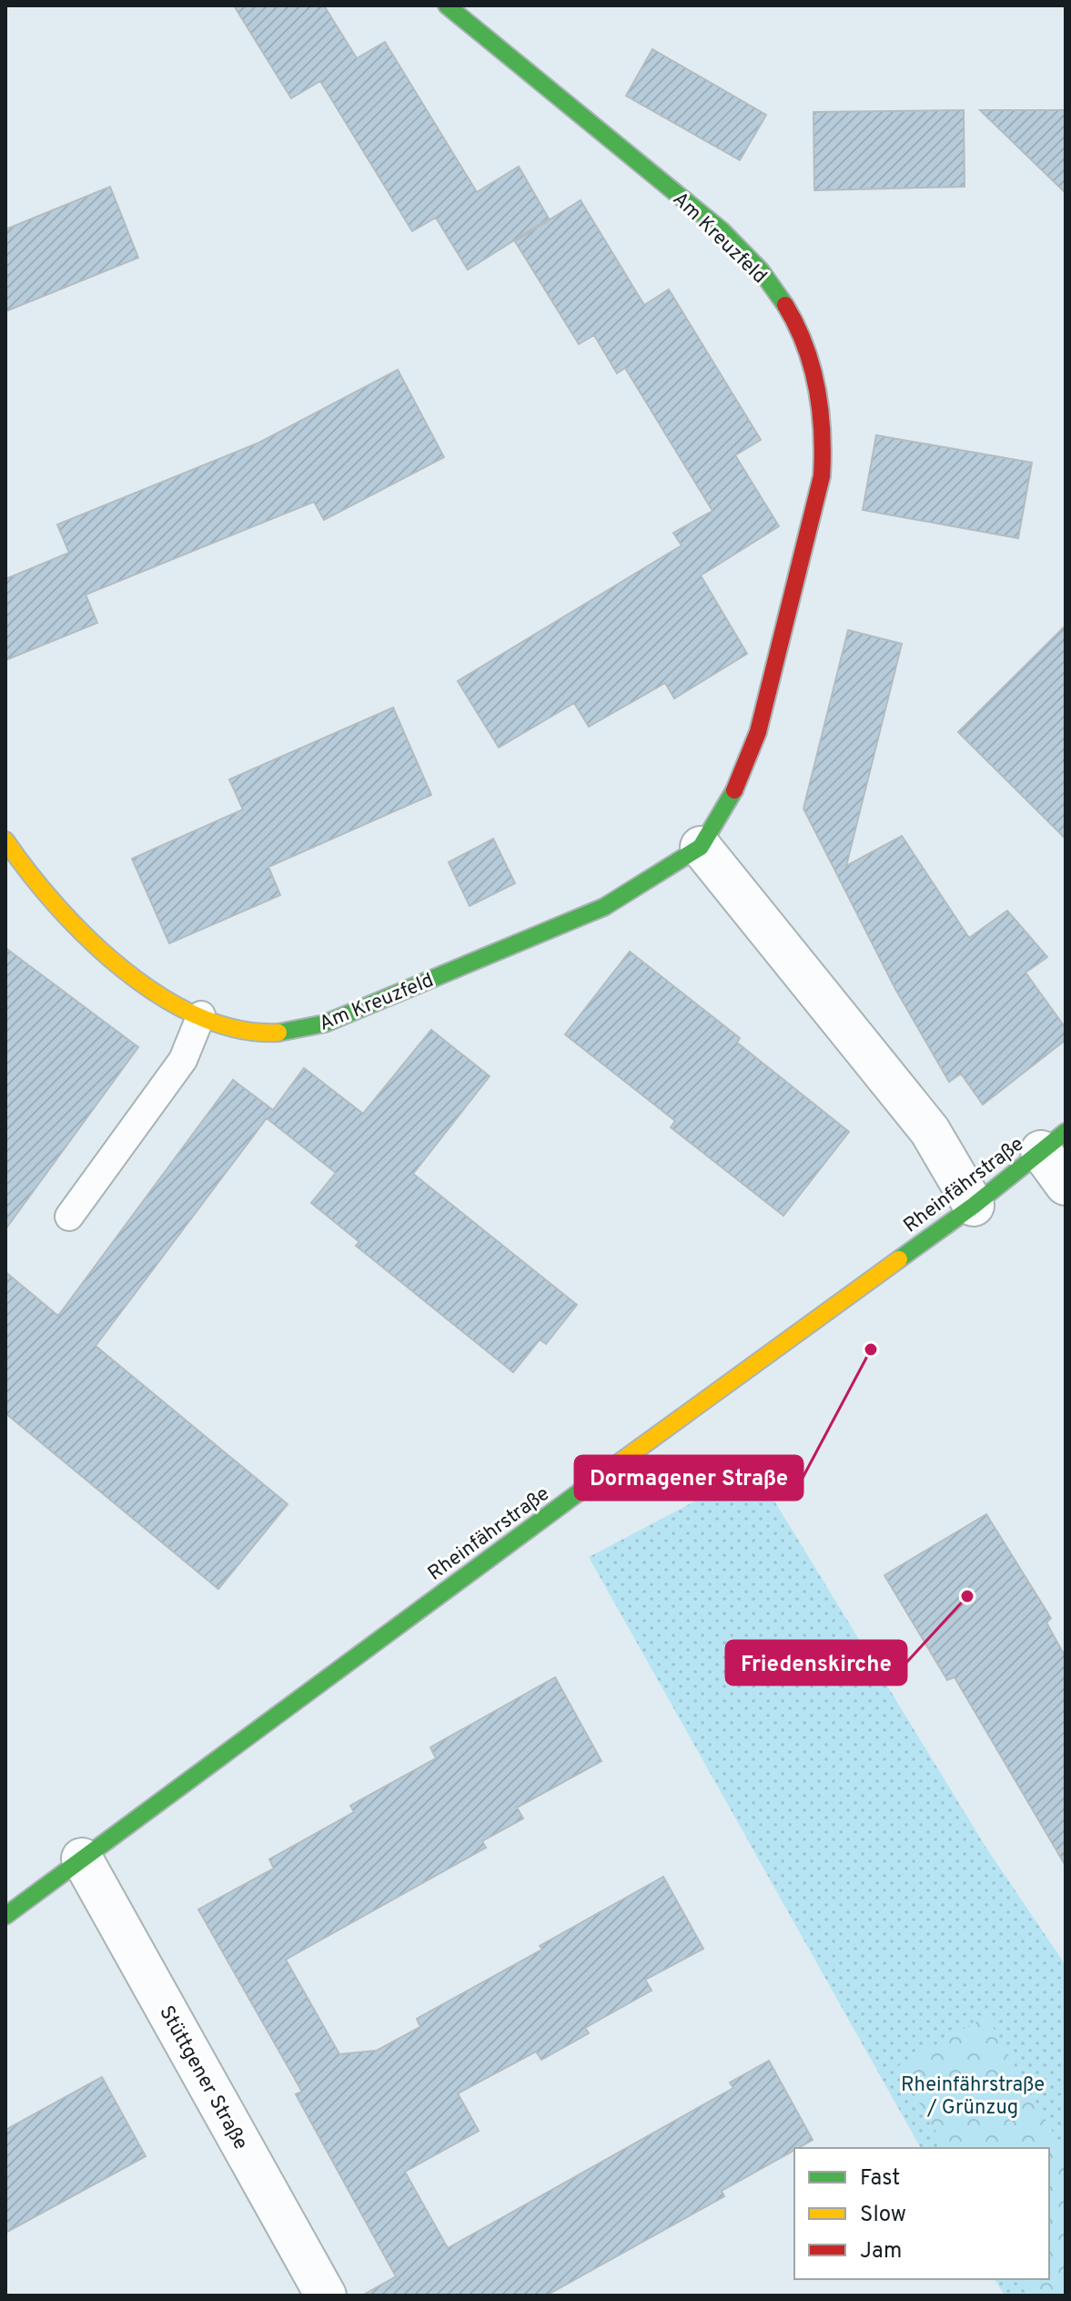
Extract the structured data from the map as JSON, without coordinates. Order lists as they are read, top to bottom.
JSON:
{
  "streets": {
    "street": ["Am Kreuzfeld", "Rheinfährstraße", "Stüttgener Straße"]
  },
  "crossings": [
    ["Rheinfährstraße", "Stüttgener Straße"]
  ],
  "parks": ["Rheinfährstraße / Grünzug"],
  "places": ["Dormagener Straße", "Friedenskirche"],
  "legend": ["Fast", "Slow", "Jam"]
}
